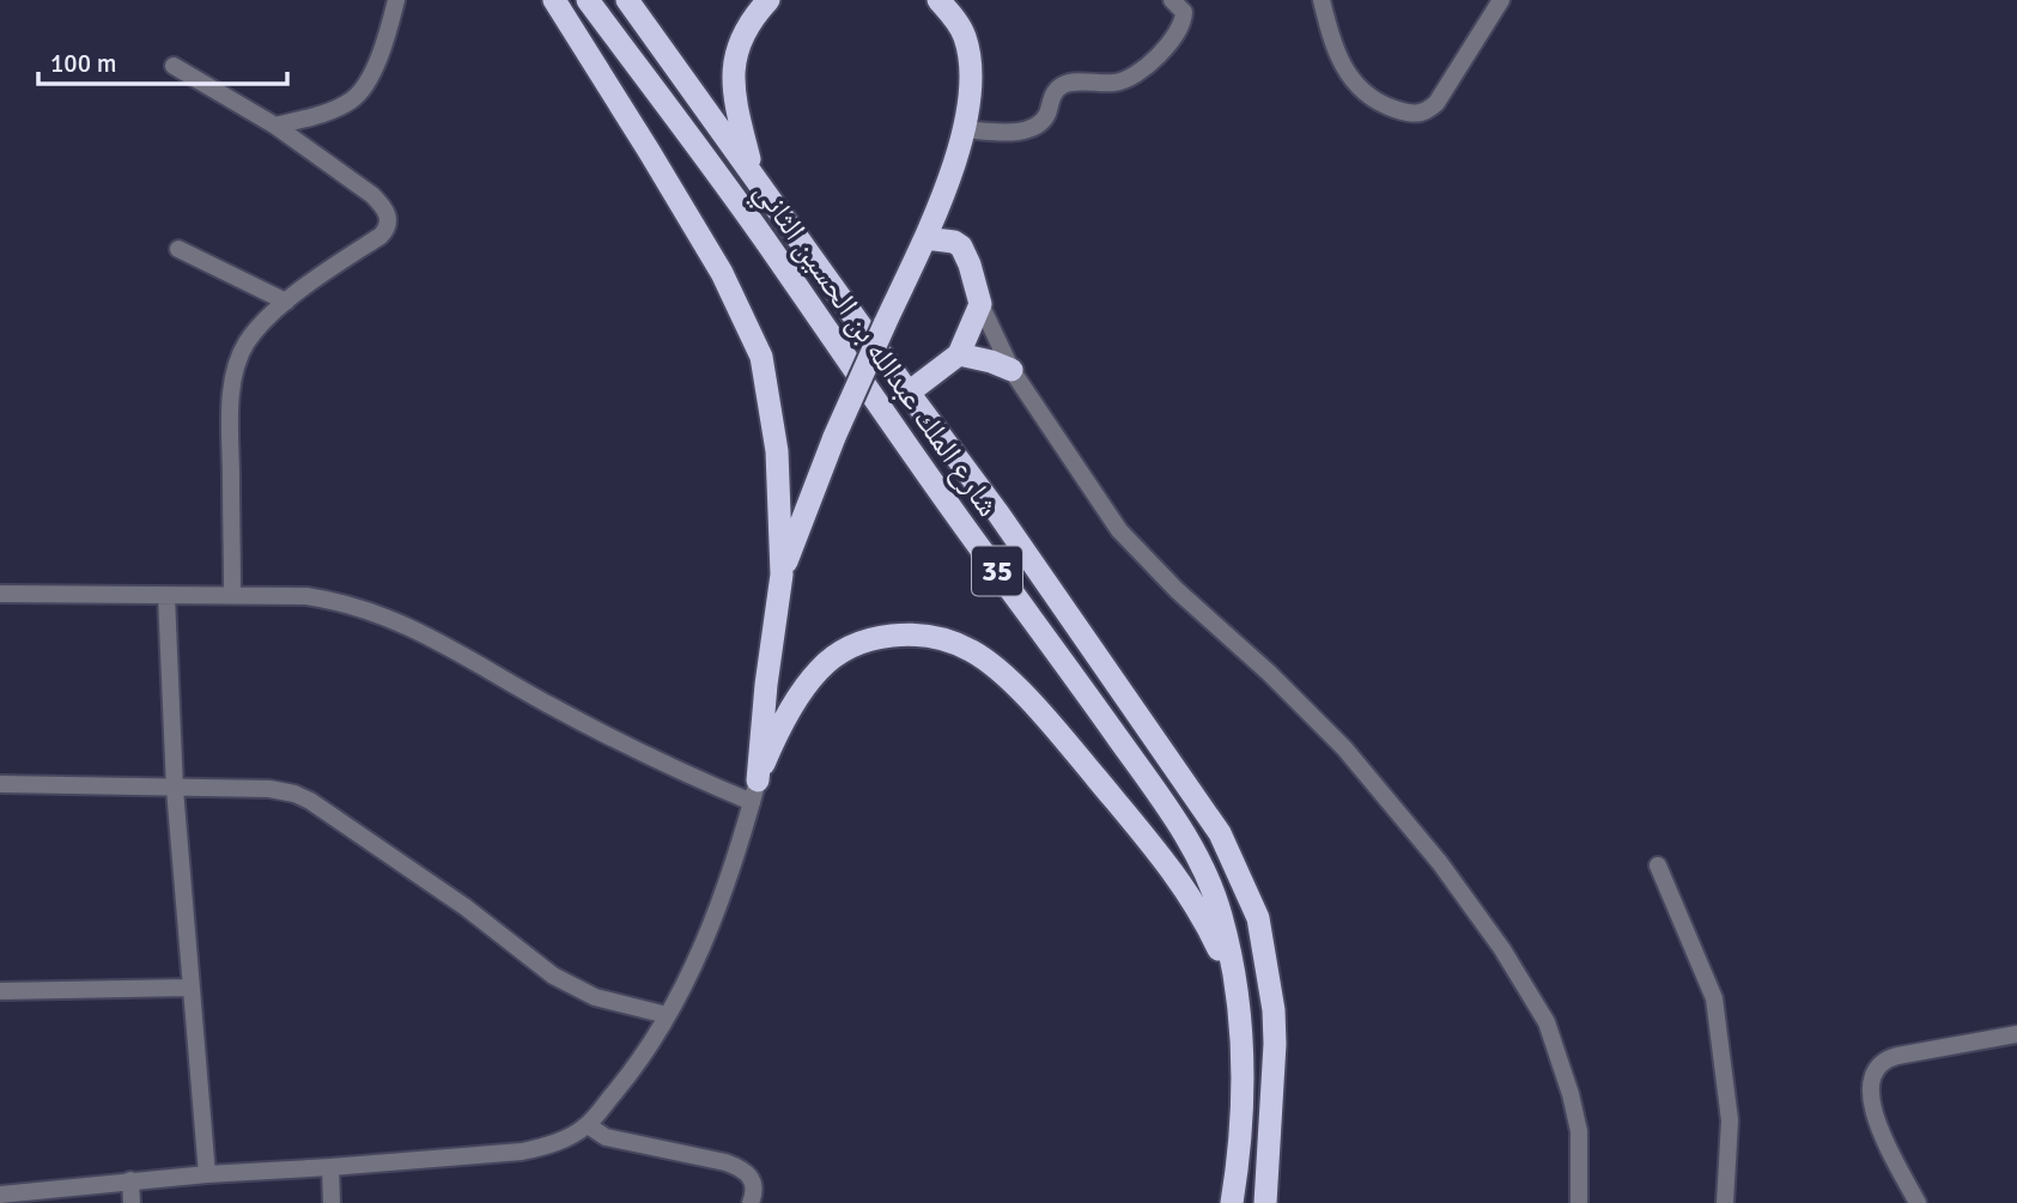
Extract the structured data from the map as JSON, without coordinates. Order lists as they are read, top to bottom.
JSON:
{
  "streets": {
    "highway": ["شارع الملك عبدالله بن الحسين الثاني", "35"]
  },
  "scale_bar": "100 m"
}
